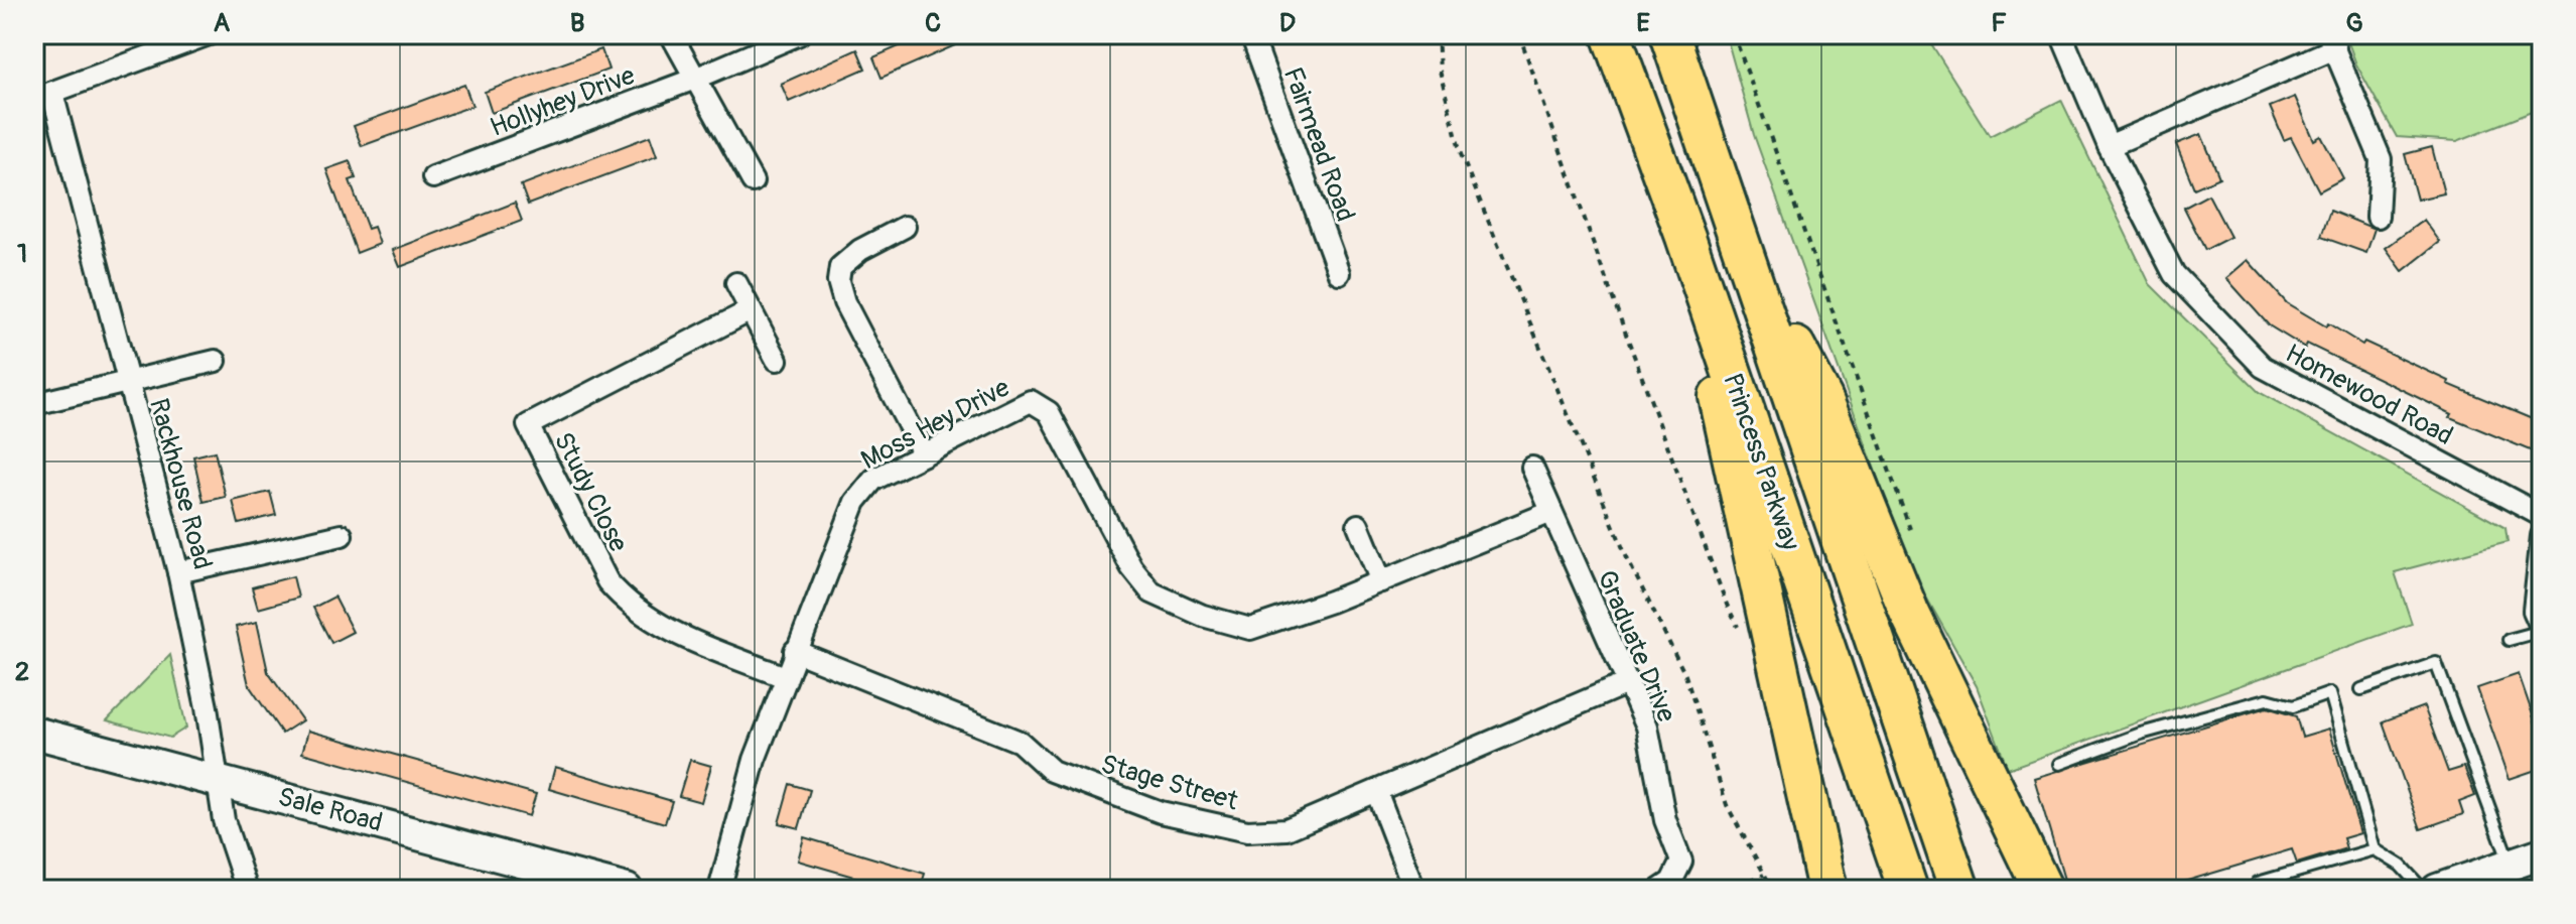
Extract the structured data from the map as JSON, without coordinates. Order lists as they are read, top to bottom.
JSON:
{
  "streets": {
    "highway": ["Princess Parkway"],
    "main road": ["Sale Road"],
    "street": [
      "Hollyhey Drive",
      "Fairmead Road",
      "Homewood Road",
      "Moss Hey Drive",
      "Rackhouse Road",
      "Study Close",
      "Graduate Drive",
      "Stage Street"
    ]
  },
  "crossings": [
    ["Moss Hey Drive", "Study Close"],
    ["Moss Hey Drive", "Graduate Drive"],
    ["Moss Hey Drive", "Stage Street"],
    ["Rackhouse Road", "Sale Road"],
    ["Graduate Drive", "Stage Street"]
  ],
  "grid": {
    "columns": [
      "A",
      "B",
      "C",
      "D",
      "E",
      "F",
      "G"
    ],
    "rows": ["1", "2"]
  }
}
